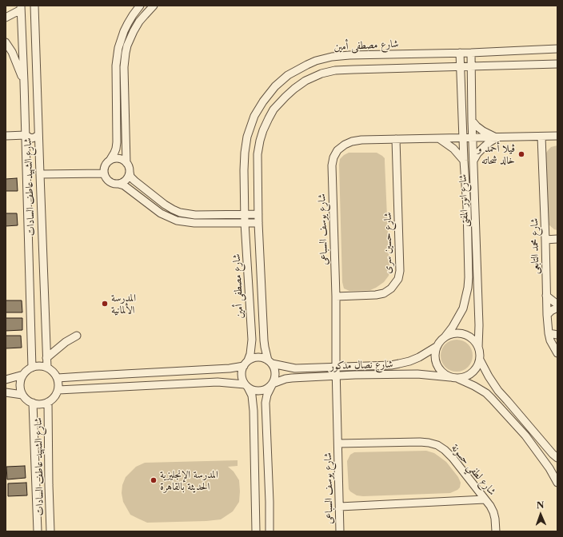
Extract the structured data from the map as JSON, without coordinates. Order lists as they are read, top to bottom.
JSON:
{
  "streets": {
    "street": [
      "شارع مصطفى أمين",
      "شارع الشهيد عاطف السادات",
      "شارع انور المفتى",
      "شارع يوسف السباعى",
      "شارع حسين سرى",
      "شارع محمد التابعى",
      "شارع نصال مدكور",
      "شارع لطفي حسونة"
    ]
  },
  "crossings": [
    ["شارع مصطفى أمين", "شارع انور المفتى"],
    ["شارع مصطفى أمين", "شارع نصال مدكور"],
    ["شارع انور المفتى", "شارع يوسف السباعى"],
    ["شارع انور المفتى", "شارع نصال مدكور"],
    ["شارع يوسف السباعى", "شارع حسين سرى"],
    ["شارع يوسف السباعى", "شارع محمد التابعى"],
    ["شارع يوسف السباعى", "شارع نصال مدكور"],
    ["شارع يوسف السباعى", "شارع لطفي حسونة"]
  ],
  "places": ["ڤيلا أحمد و خالد شحاته", "المدرسة الألمانية", "المدرسة الإنجليزية الحديثة بالقاهرة"],
  "north": "top"
}
